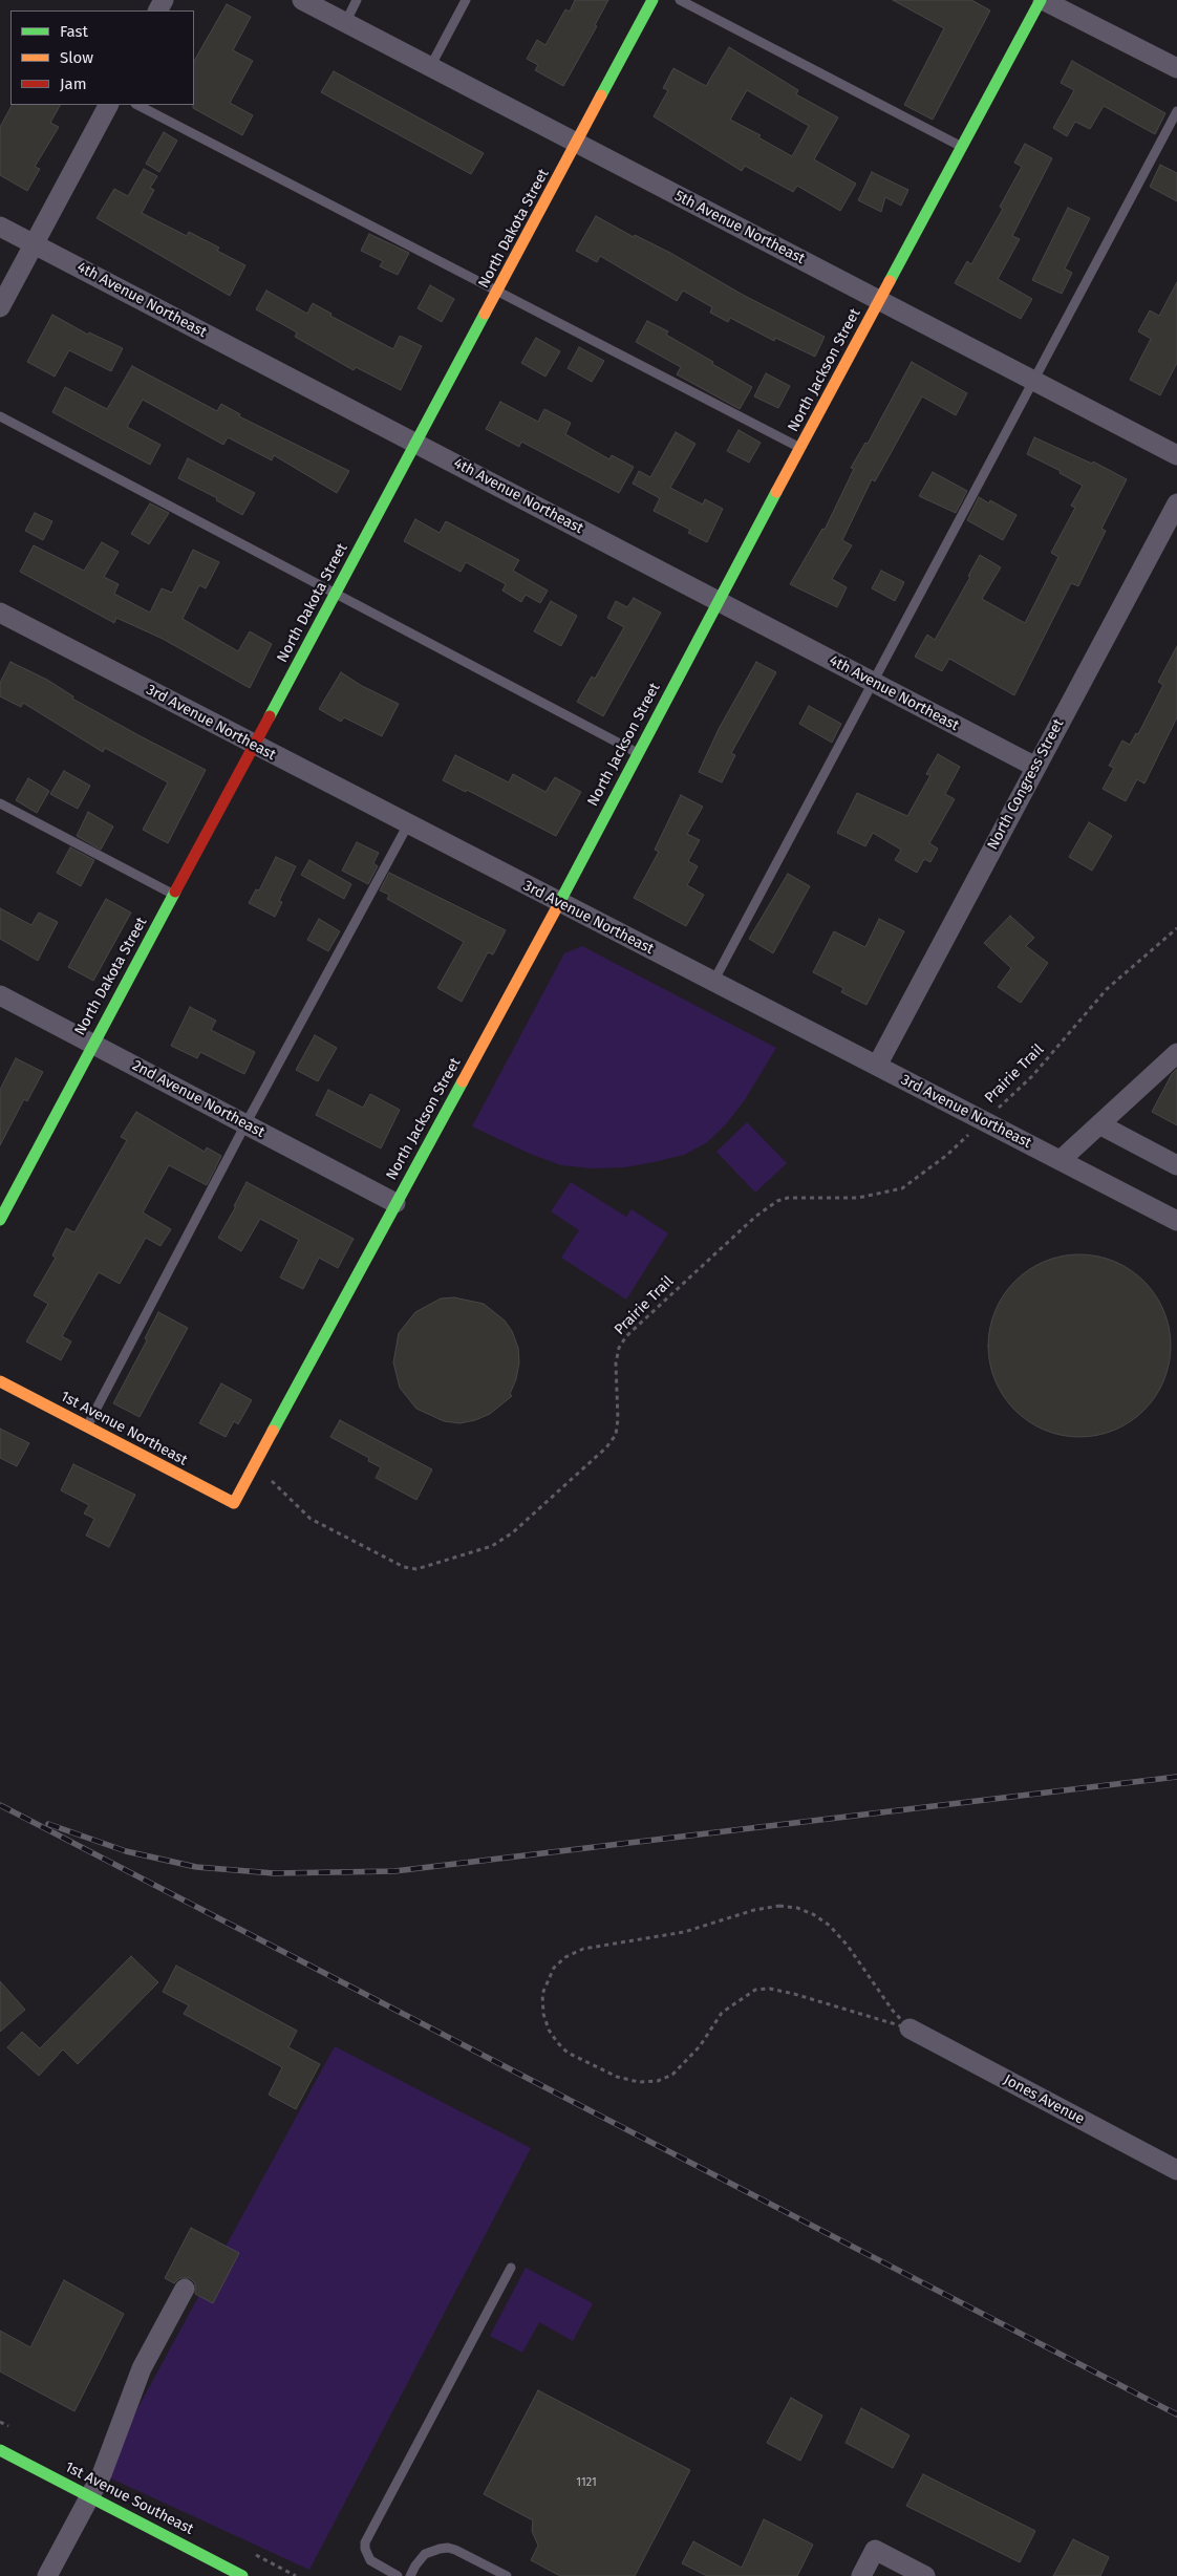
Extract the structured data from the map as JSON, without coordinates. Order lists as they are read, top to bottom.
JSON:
{
  "streets": {
    "street": [
      "5th Avenue Northeast",
      "North Dakota Street",
      "4th Avenue Northeast",
      "North Jackson Street",
      "3rd Avenue Northeast",
      "North Congress Street",
      "2nd Avenue Northeast",
      "1st Avenue Northeast",
      "Jones Avenue",
      "1st Avenue Southeast"
    ],
    "path": ["Prairie Trail"]
  },
  "crossings": [
    ["5th Avenue Northeast", "North Dakota Street"],
    ["5th Avenue Northeast", "North Jackson Street"],
    ["North Dakota Street", "4th Avenue Northeast"],
    ["North Dakota Street", "3rd Avenue Northeast"],
    ["North Dakota Street", "2nd Avenue Northeast"],
    ["4th Avenue Northeast", "North Jackson Street"],
    ["4th Avenue Northeast", "North Congress Street"],
    ["North Jackson Street", "3rd Avenue Northeast"],
    ["North Jackson Street", "Prairie Trail"],
    ["North Jackson Street", "2nd Avenue Northeast"],
    ["North Jackson Street", "1st Avenue Northeast"],
    ["3rd Avenue Northeast", "North Congress Street"],
    ["3rd Avenue Northeast", "Prairie Trail"]
  ],
  "house_numbers": ["1121"],
  "legend": ["Fast", "Slow", "Jam"]
}
